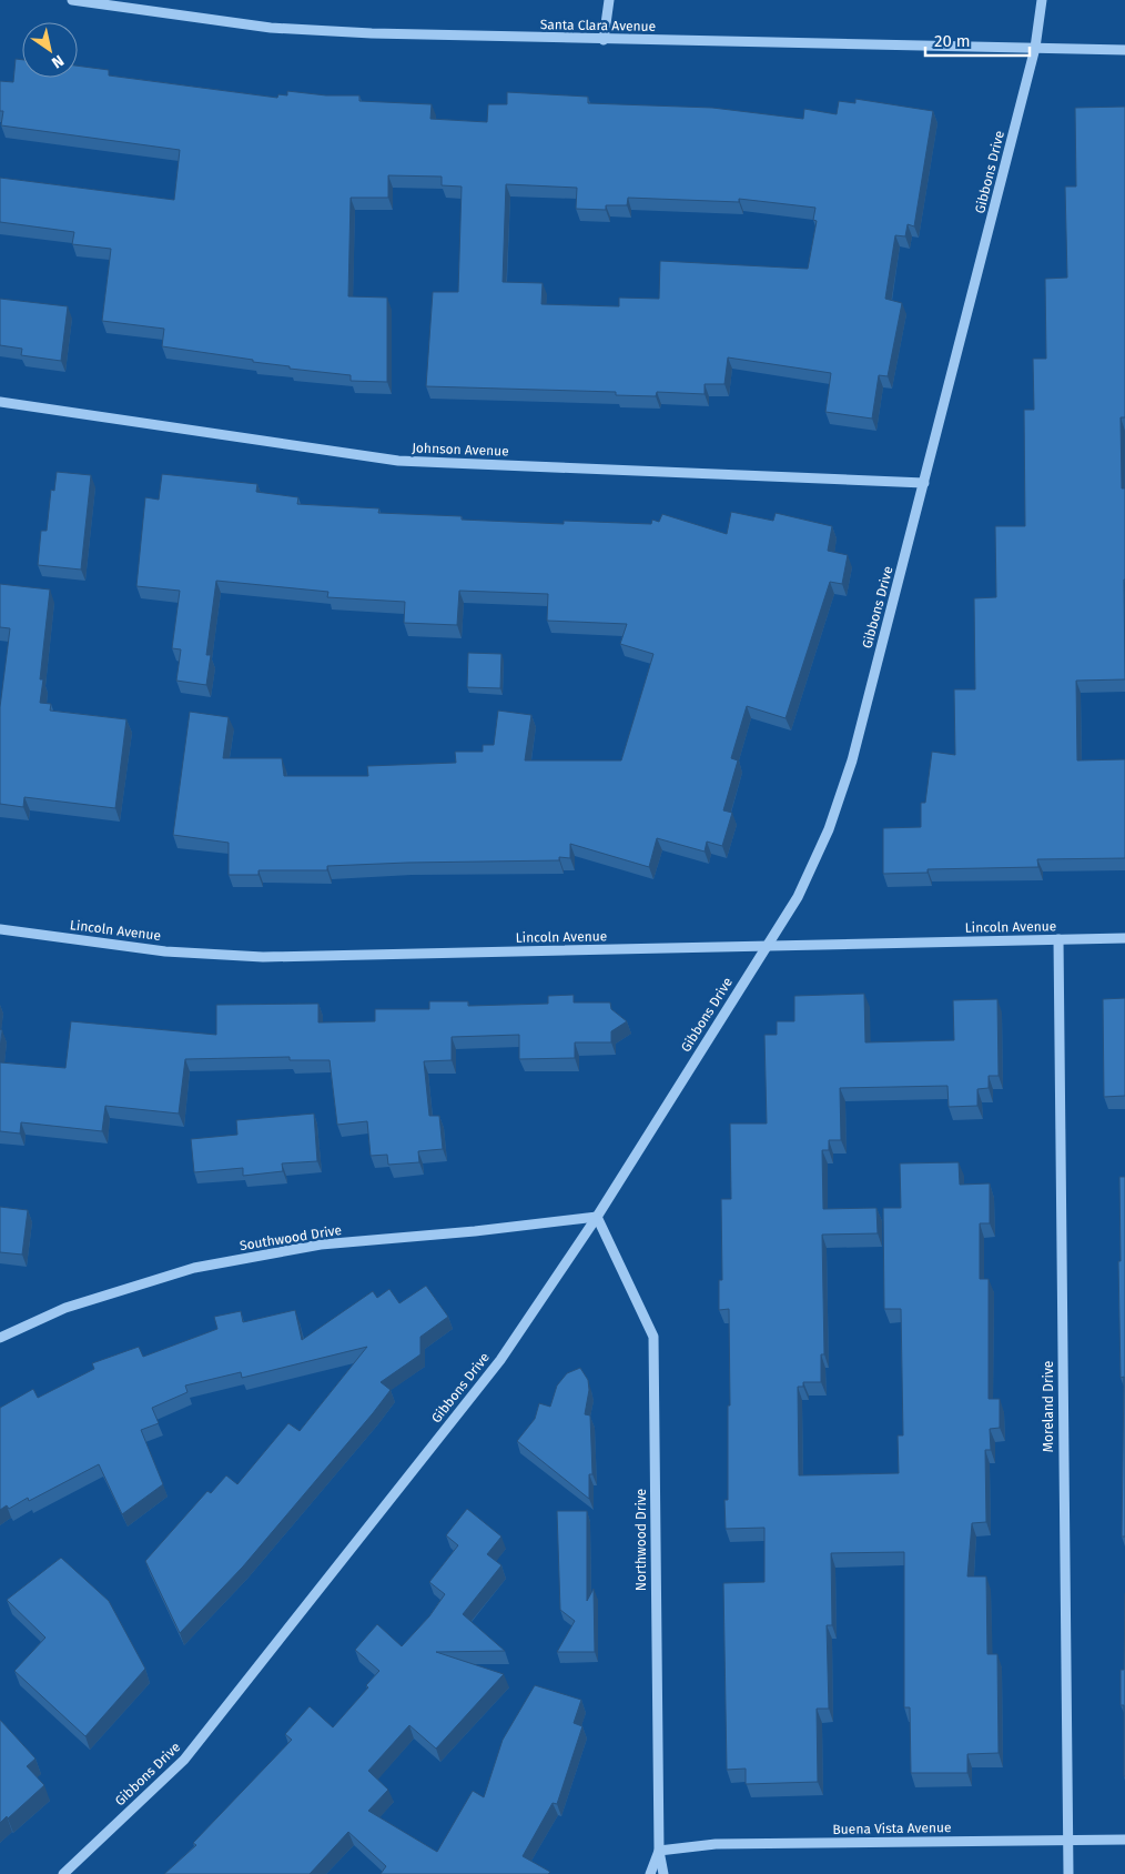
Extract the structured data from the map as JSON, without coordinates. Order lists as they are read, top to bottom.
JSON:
{
  "streets": {
    "street": [
      "Santa Clara Avenue",
      "Gibbons Drive",
      "Johnson Avenue",
      "Lincoln Avenue",
      "Southwood Drive",
      "Moreland Drive",
      "Northwood Drive",
      "Buena Vista Avenue"
    ]
  },
  "crossings": [
    ["Santa Clara Avenue", "Gibbons Drive"],
    ["Gibbons Drive", "Johnson Avenue"],
    ["Gibbons Drive", "Lincoln Avenue"],
    ["Gibbons Drive", "Southwood Drive"],
    ["Gibbons Drive", "Northwood Drive"],
    ["Lincoln Avenue", "Moreland Drive"],
    ["Southwood Drive", "Northwood Drive"],
    ["Moreland Drive", "Buena Vista Avenue"],
    ["Northwood Drive", "Buena Vista Avenue"]
  ],
  "scale_bar": "20 m",
  "north": "bottom right"
}
